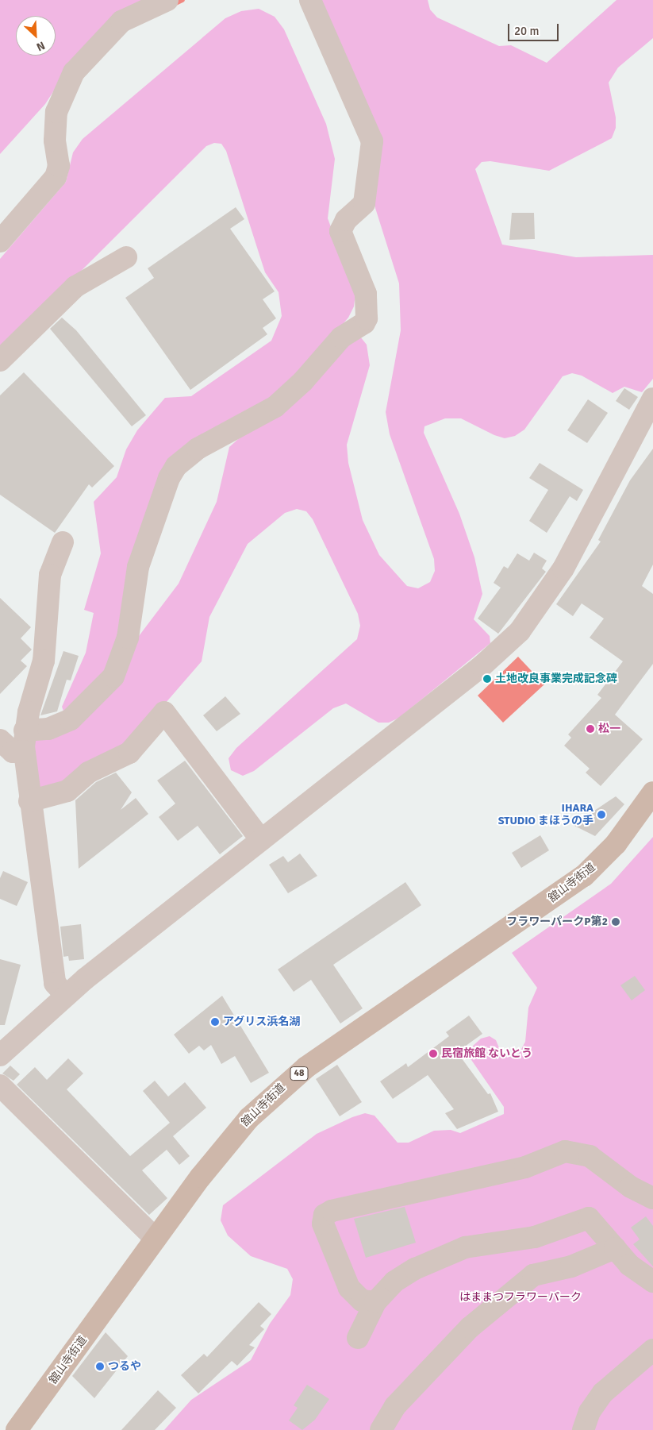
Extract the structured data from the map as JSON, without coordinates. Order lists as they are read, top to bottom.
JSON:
{
  "streets": {
    "main road": ["舘山寺街道", "48"]
  },
  "parks": ["はままつフラワーパーク"],
  "places": [
    "土地改良事業完成記念碑",
    "松一",
    "IHARA STUDIO まほうの手",
    "フラワーパークP第2",
    "アグリス浜名湖",
    "民宿旅館 ないとう",
    "つるや"
  ],
  "scale_bar": "20 m",
  "north": "bottom right"
}
